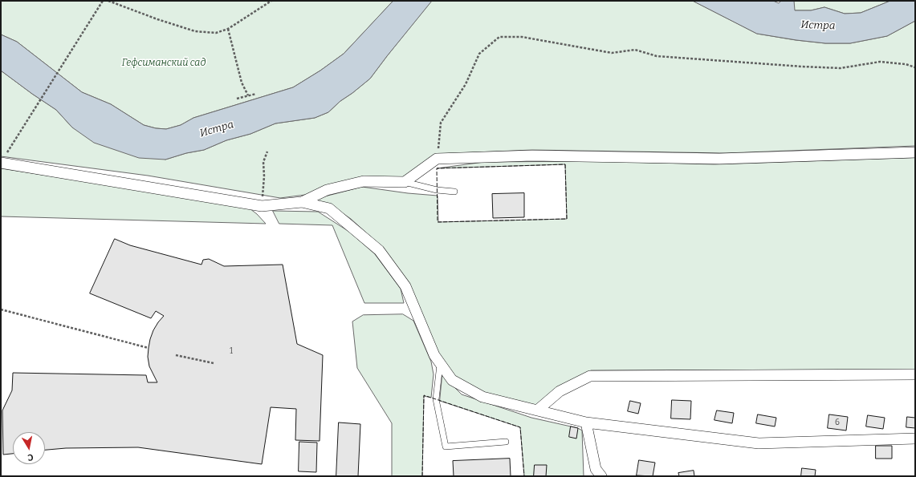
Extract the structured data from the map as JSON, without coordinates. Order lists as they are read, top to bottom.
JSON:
{
  "water": ["Истра"],
  "parks": ["Гефсиманский сад"],
  "house_numbers": ["1", "6"],
  "north": "bottom"
}
